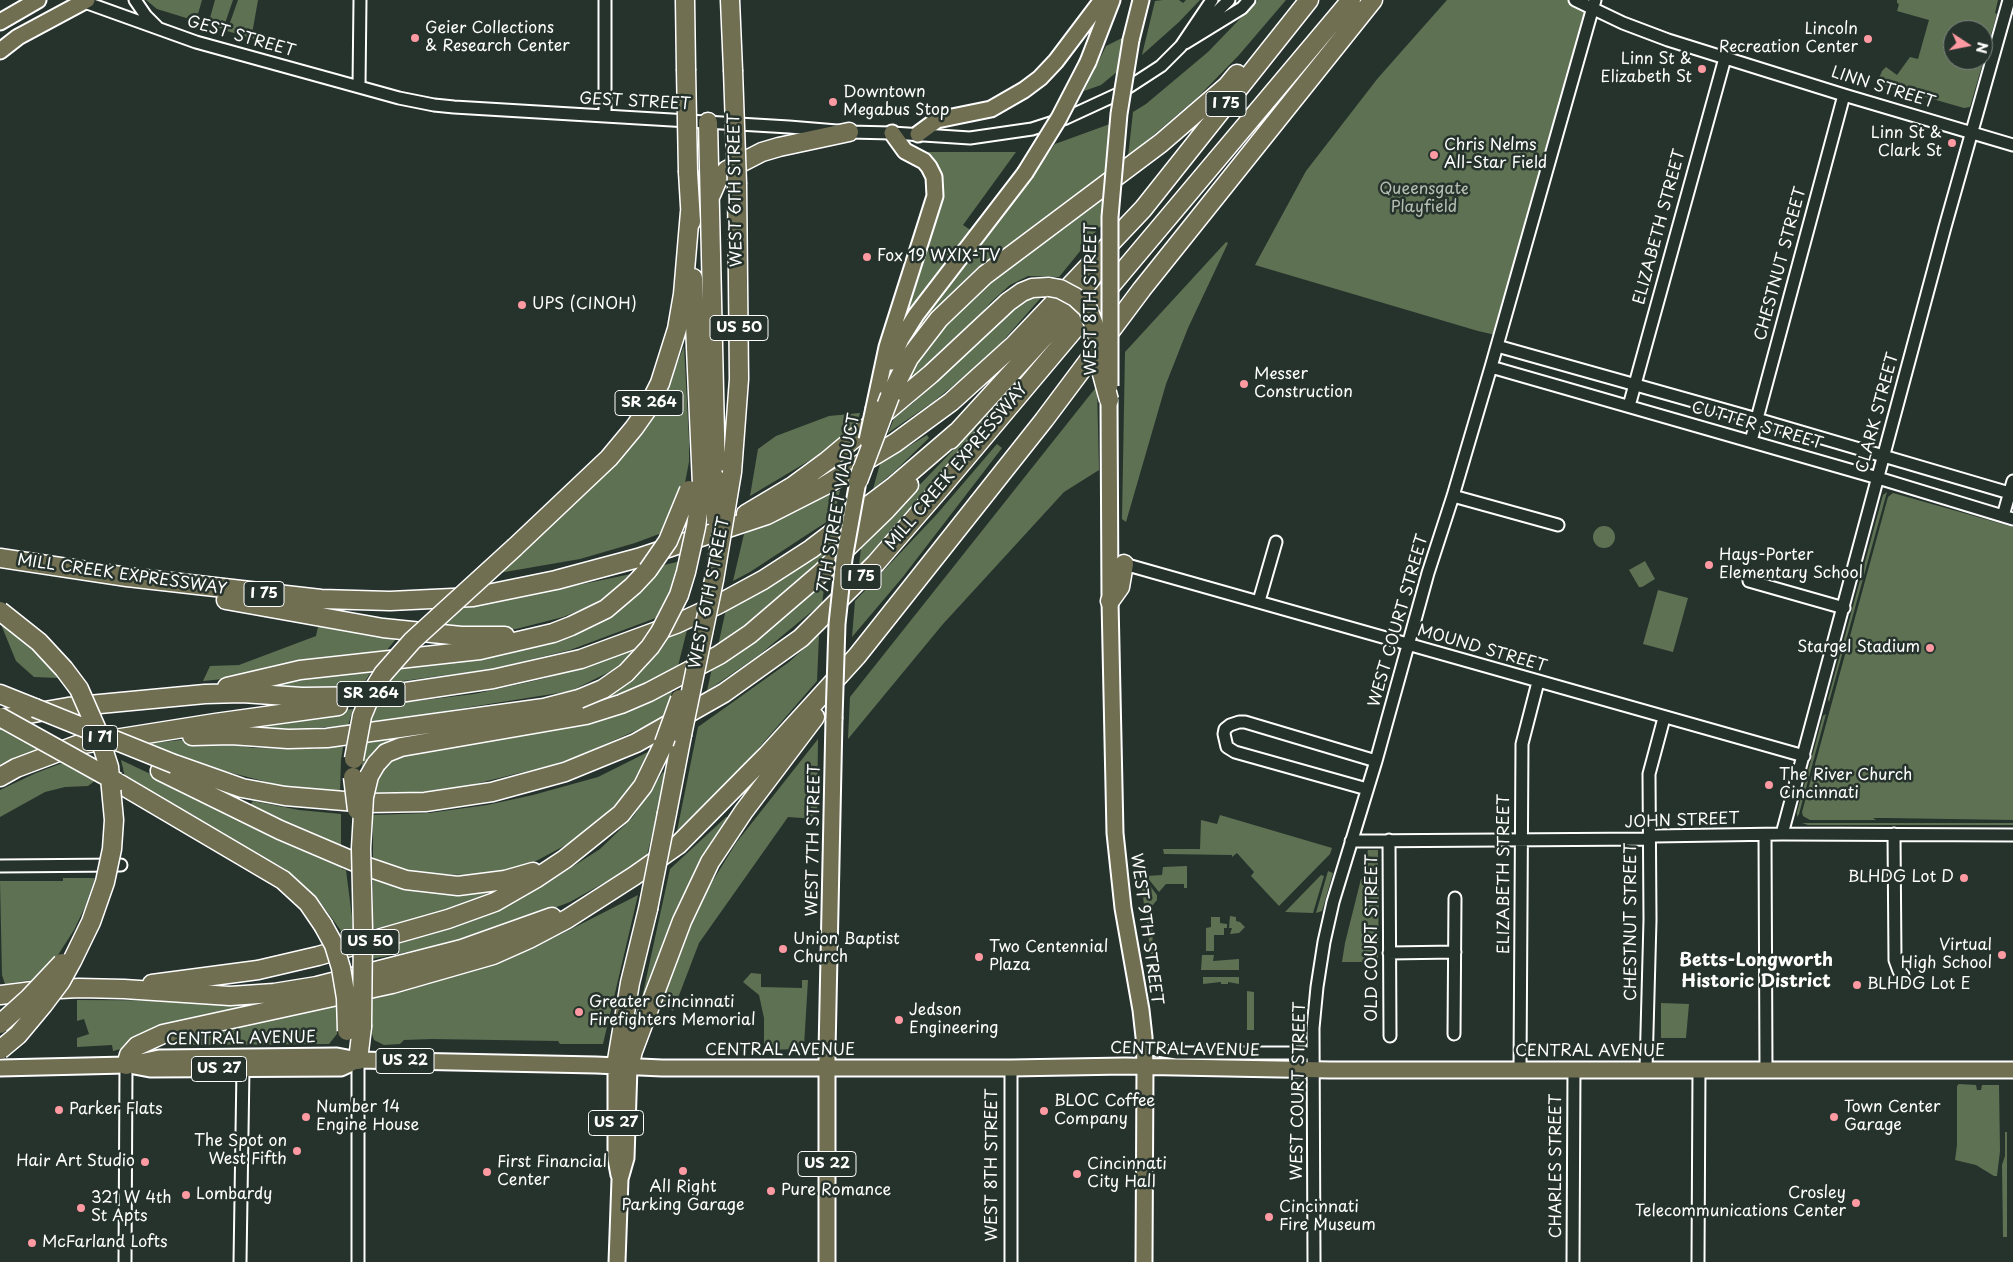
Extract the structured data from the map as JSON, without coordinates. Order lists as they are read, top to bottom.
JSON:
{
  "streets": {
    "highway": [
      "I 75",
      "WEST 6TH STREET",
      "US 50",
      "SR 264",
      "MILL CREEK EXPRESSWAY",
      "I 71"
    ],
    "main road": [
      "WEST 8TH STREET",
      "7TH STREET VIADUCT",
      "WEST 7TH STREET",
      "WEST 9TH STREET",
      "CENTRAL AVENUE",
      "US 22",
      "US 27"
    ],
    "street": [
      "GEST STREET",
      "LINN STREET",
      "ELIZABETH STREET",
      "CHESTNUT STREET",
      "CLARK STREET",
      "CUTTER STREET",
      "WEST COURT STREET",
      "MOUND STREET",
      "JOHN STREET",
      "OLD COURT STREET",
      "CHARLES STREET"
    ]
  },
  "crossings": [
    ["LINN STREET", "ELIZABETH STREET"],
    ["LINN STREET", "CHESTNUT STREET"],
    ["LINN STREET", "CLARK STREET"],
    ["LINN STREET", "WEST COURT STREET"],
    ["WEST 6TH STREET", "US 50"],
    ["WEST 6TH STREET", "CENTRAL AVENUE"],
    ["ELIZABETH STREET", "CUTTER STREET"],
    ["ELIZABETH STREET", "MOUND STREET"],
    ["ELIZABETH STREET", "JOHN STREET"],
    ["ELIZABETH STREET", "CENTRAL AVENUE"],
    ["CHESTNUT STREET", "CUTTER STREET"],
    ["CHESTNUT STREET", "MOUND STREET"],
    ["CHESTNUT STREET", "JOHN STREET"],
    ["CHESTNUT STREET", "CENTRAL AVENUE"],
    ["WEST 8TH STREET", "WEST 9TH STREET"],
    ["WEST 8TH STREET", "CENTRAL AVENUE"],
    ["US 50", "SR 264"],
    ["CLARK STREET", "CUTTER STREET"],
    ["CLARK STREET", "MOUND STREET"],
    ["CLARK STREET", "JOHN STREET"],
    ["CUTTER STREET", "WEST COURT STREET"],
    ["7TH STREET VIADUCT", "WEST 7TH STREET"],
    ["WEST COURT STREET", "MOUND STREET"],
    ["WEST COURT STREET", "JOHN STREET"],
    ["WEST COURT STREET", "CENTRAL AVENUE"],
    ["JOHN STREET", "OLD COURT STREET"],
    ["WEST 7TH STREET", "CENTRAL AVENUE"],
    ["WEST 9TH STREET", "CENTRAL AVENUE"],
    ["CENTRAL AVENUE", "CHARLES STREET"]
  ],
  "districts": ["Betts-Longworth Historic District"],
  "parks": ["Queensgate Playfield"],
  "places": [
    "Geier Collections & Research Center",
    "Lincoln Recreation Center",
    "Linn St & Elizabeth St",
    "Downtown Megabus Stop",
    "Linn St & Clark St",
    "Chris Nelms All-Star Field",
    "Fox 19 WXIX-TV",
    "UPS (CINOH)",
    "Messer Construction",
    "Hays-Porter Elementary School",
    "Stargel Stadium",
    "The River Church Cincinnati",
    "BLHDG Lot D",
    "Union Baptist Church",
    "Virtual High School",
    "Two Centennial Plaza",
    "BLHDG Lot E",
    "Greater Cincinnati Firefighters Memorial",
    "Jedson Engineering",
    "Parker Flats",
    "BLOC Coffee Company",
    "Number 14 Engine House",
    "Town Center Garage",
    "The Spot on West Fifth",
    "Hair Art Studio",
    "All Right Parking Garage",
    "First Financial Center",
    "Cincinnati City Hall",
    "Pure Romance",
    "Lombardy",
    "Crosley Telecommunications Center",
    "321 W 4th St Apts",
    "Cincinnati Fire Museum",
    "McFarland Lofts"
  ],
  "north": "right"
}
